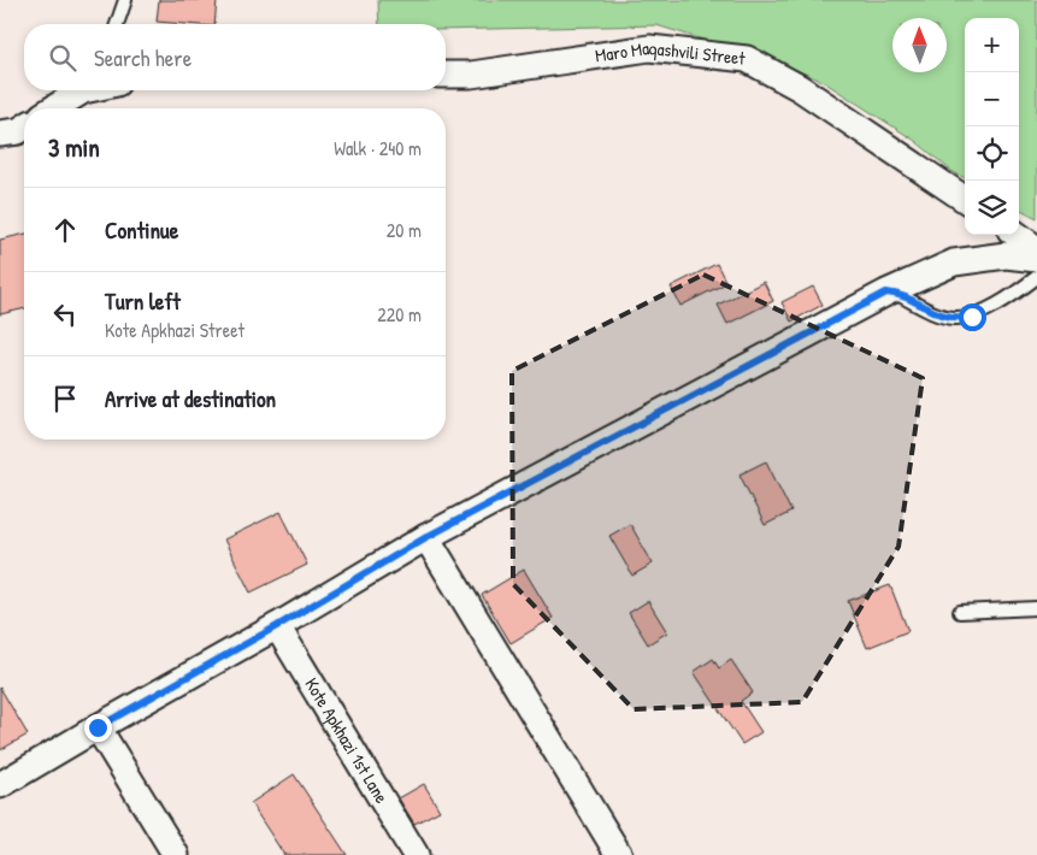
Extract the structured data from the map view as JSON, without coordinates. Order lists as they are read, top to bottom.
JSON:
{
  "streets": {
    "street": ["Maro Maqashvili Street", "Kote Apkhazi 1st Lane"]
  },
  "north": "top",
  "page": {
    "map_buttons": ["+", "−"],
    "search": "Search here",
    "heading": ["3 min", "Walk · 240 m"],
    "list": [
      ["Continue", "20 m"],
      ["Turn left", "Kote Apkhazi Street", "220 m"],
      "Arrive at destination"
    ]
  }
}
